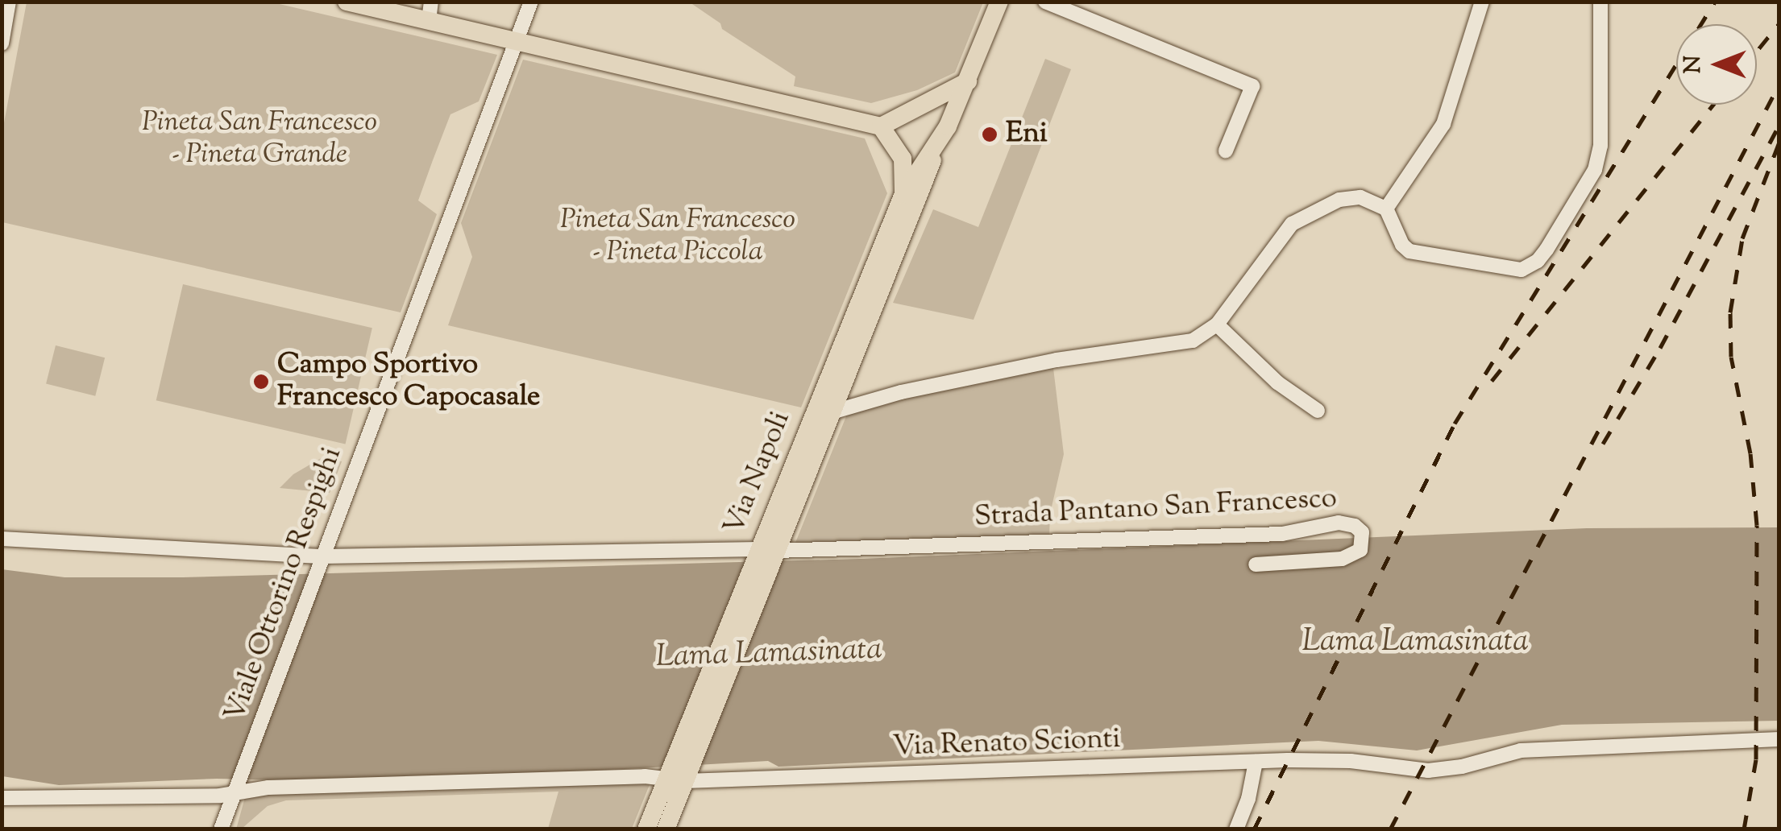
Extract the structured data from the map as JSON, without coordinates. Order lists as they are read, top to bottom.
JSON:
{
  "streets": {
    "main road": ["Via Napoli"],
    "street": ["Strada Pantano San Francesco", "Viale Ottorino Respighi", "Via Renato Scionti"]
  },
  "crossings": [
    ["Via Napoli", "Strada Pantano San Francesco"],
    ["Via Napoli", "Via Renato Scionti"],
    ["Viale Ottorino Respighi", "Via Renato Scionti"]
  ],
  "water": ["Lama Lamasinata"],
  "parks": ["Pineta San Francesco - Pineta Grande", "Pineta San Francesco - Pineta Piccola"],
  "places": ["Eni", "Campo Sportivo Francesco Capocasale"],
  "north": "left"
}
